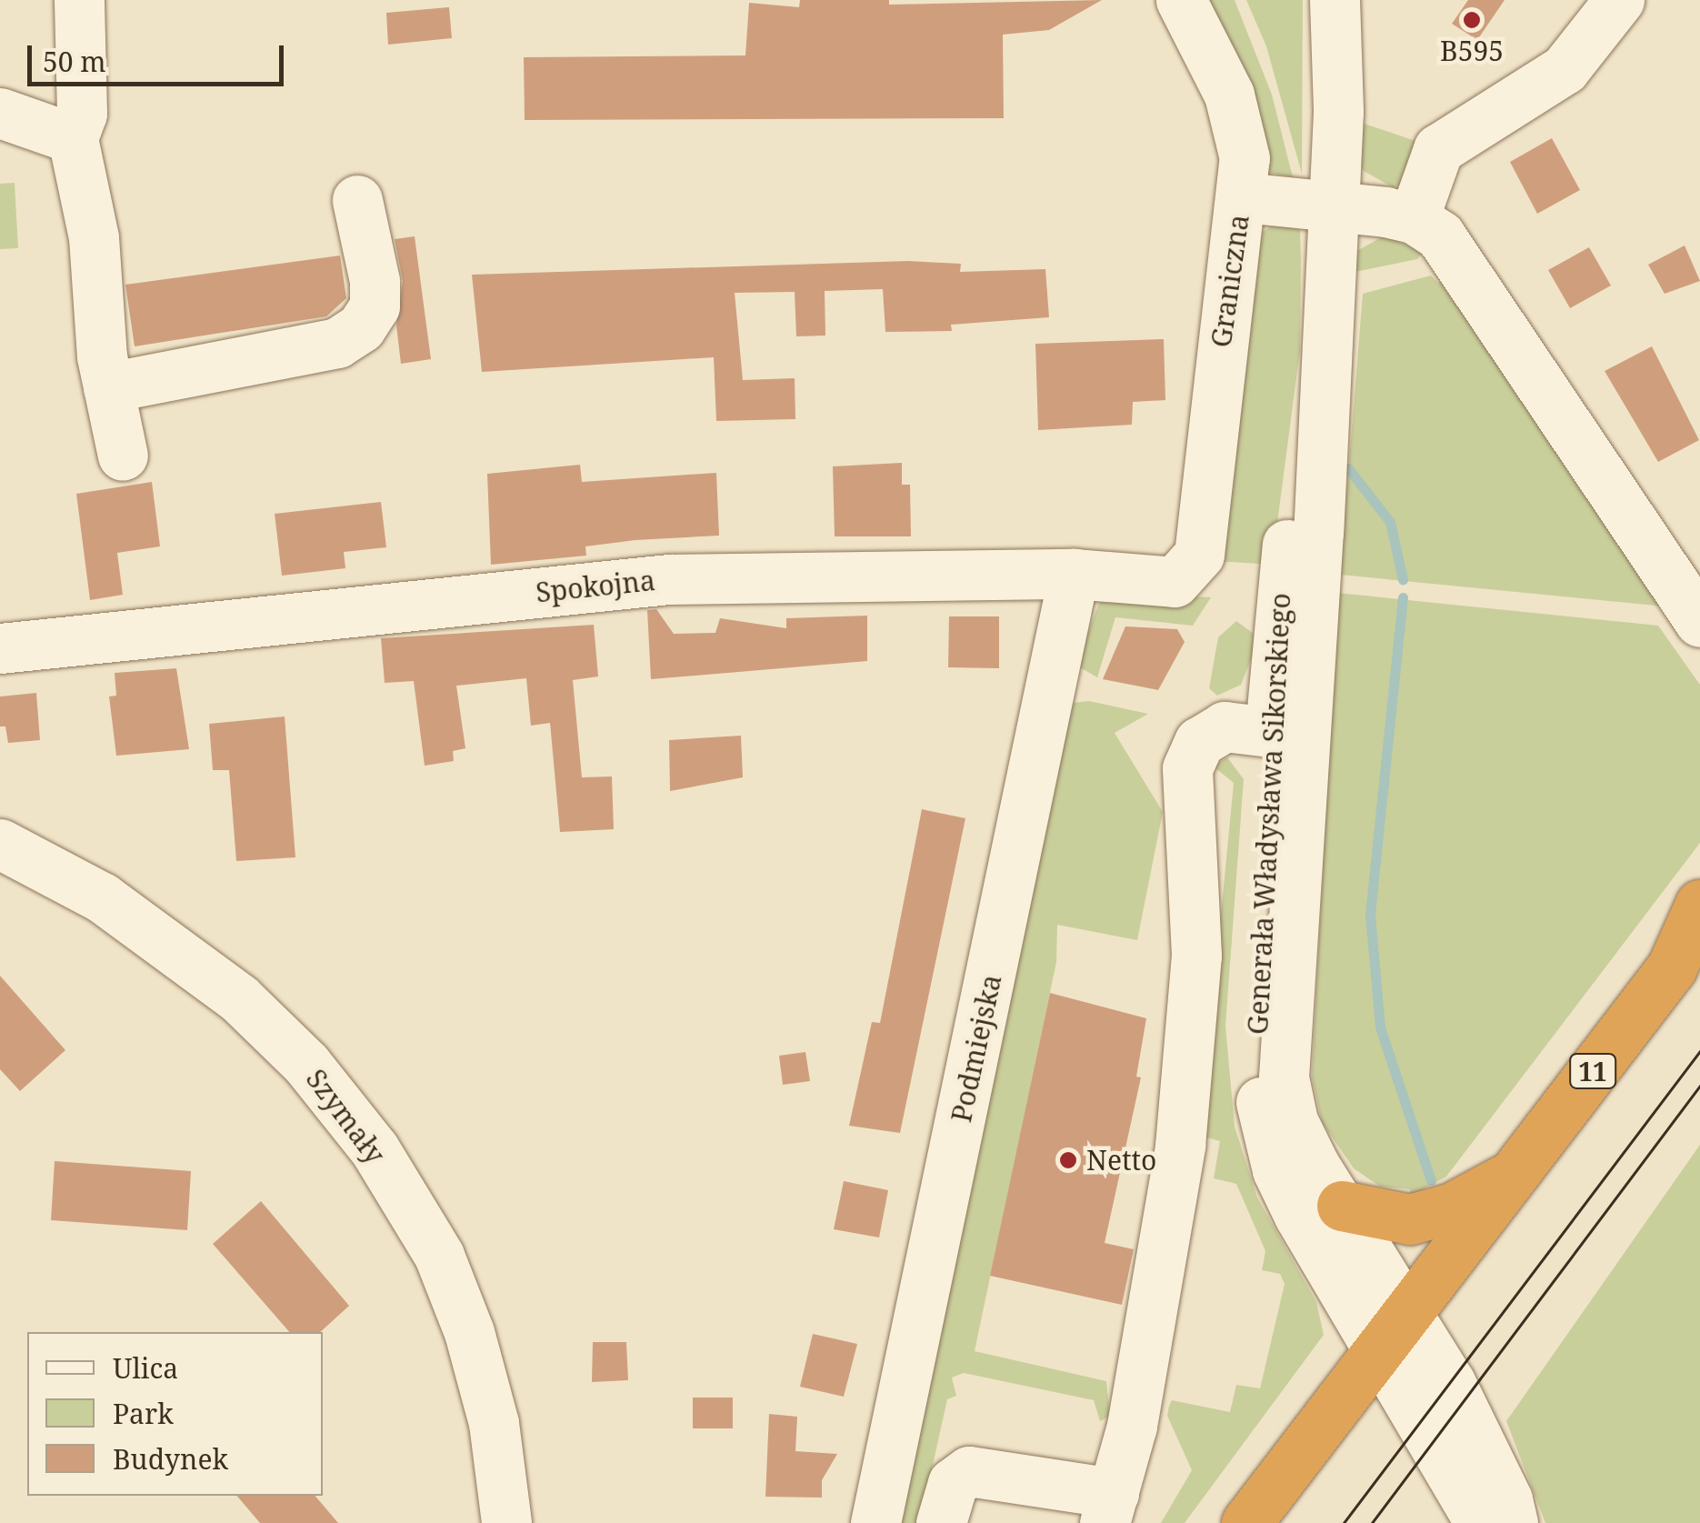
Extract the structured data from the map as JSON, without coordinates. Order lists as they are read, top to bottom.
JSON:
{
  "streets": {
    "highway": ["11"],
    "street": [
      "Graniczna",
      "Spokojna",
      "Generała Władysława Sikorskiego",
      "Podmiejska",
      "Szymały"
    ]
  },
  "crossings": [
    ["Graniczna", "Spokojna"],
    ["Spokojna", "Podmiejska"],
    ["Generała Władysława Sikorskiego", "11"]
  ],
  "places": ["B595", "Netto"],
  "legend": ["Ulica", "Park", "Budynek"],
  "scale_bar": "50 m"
}
